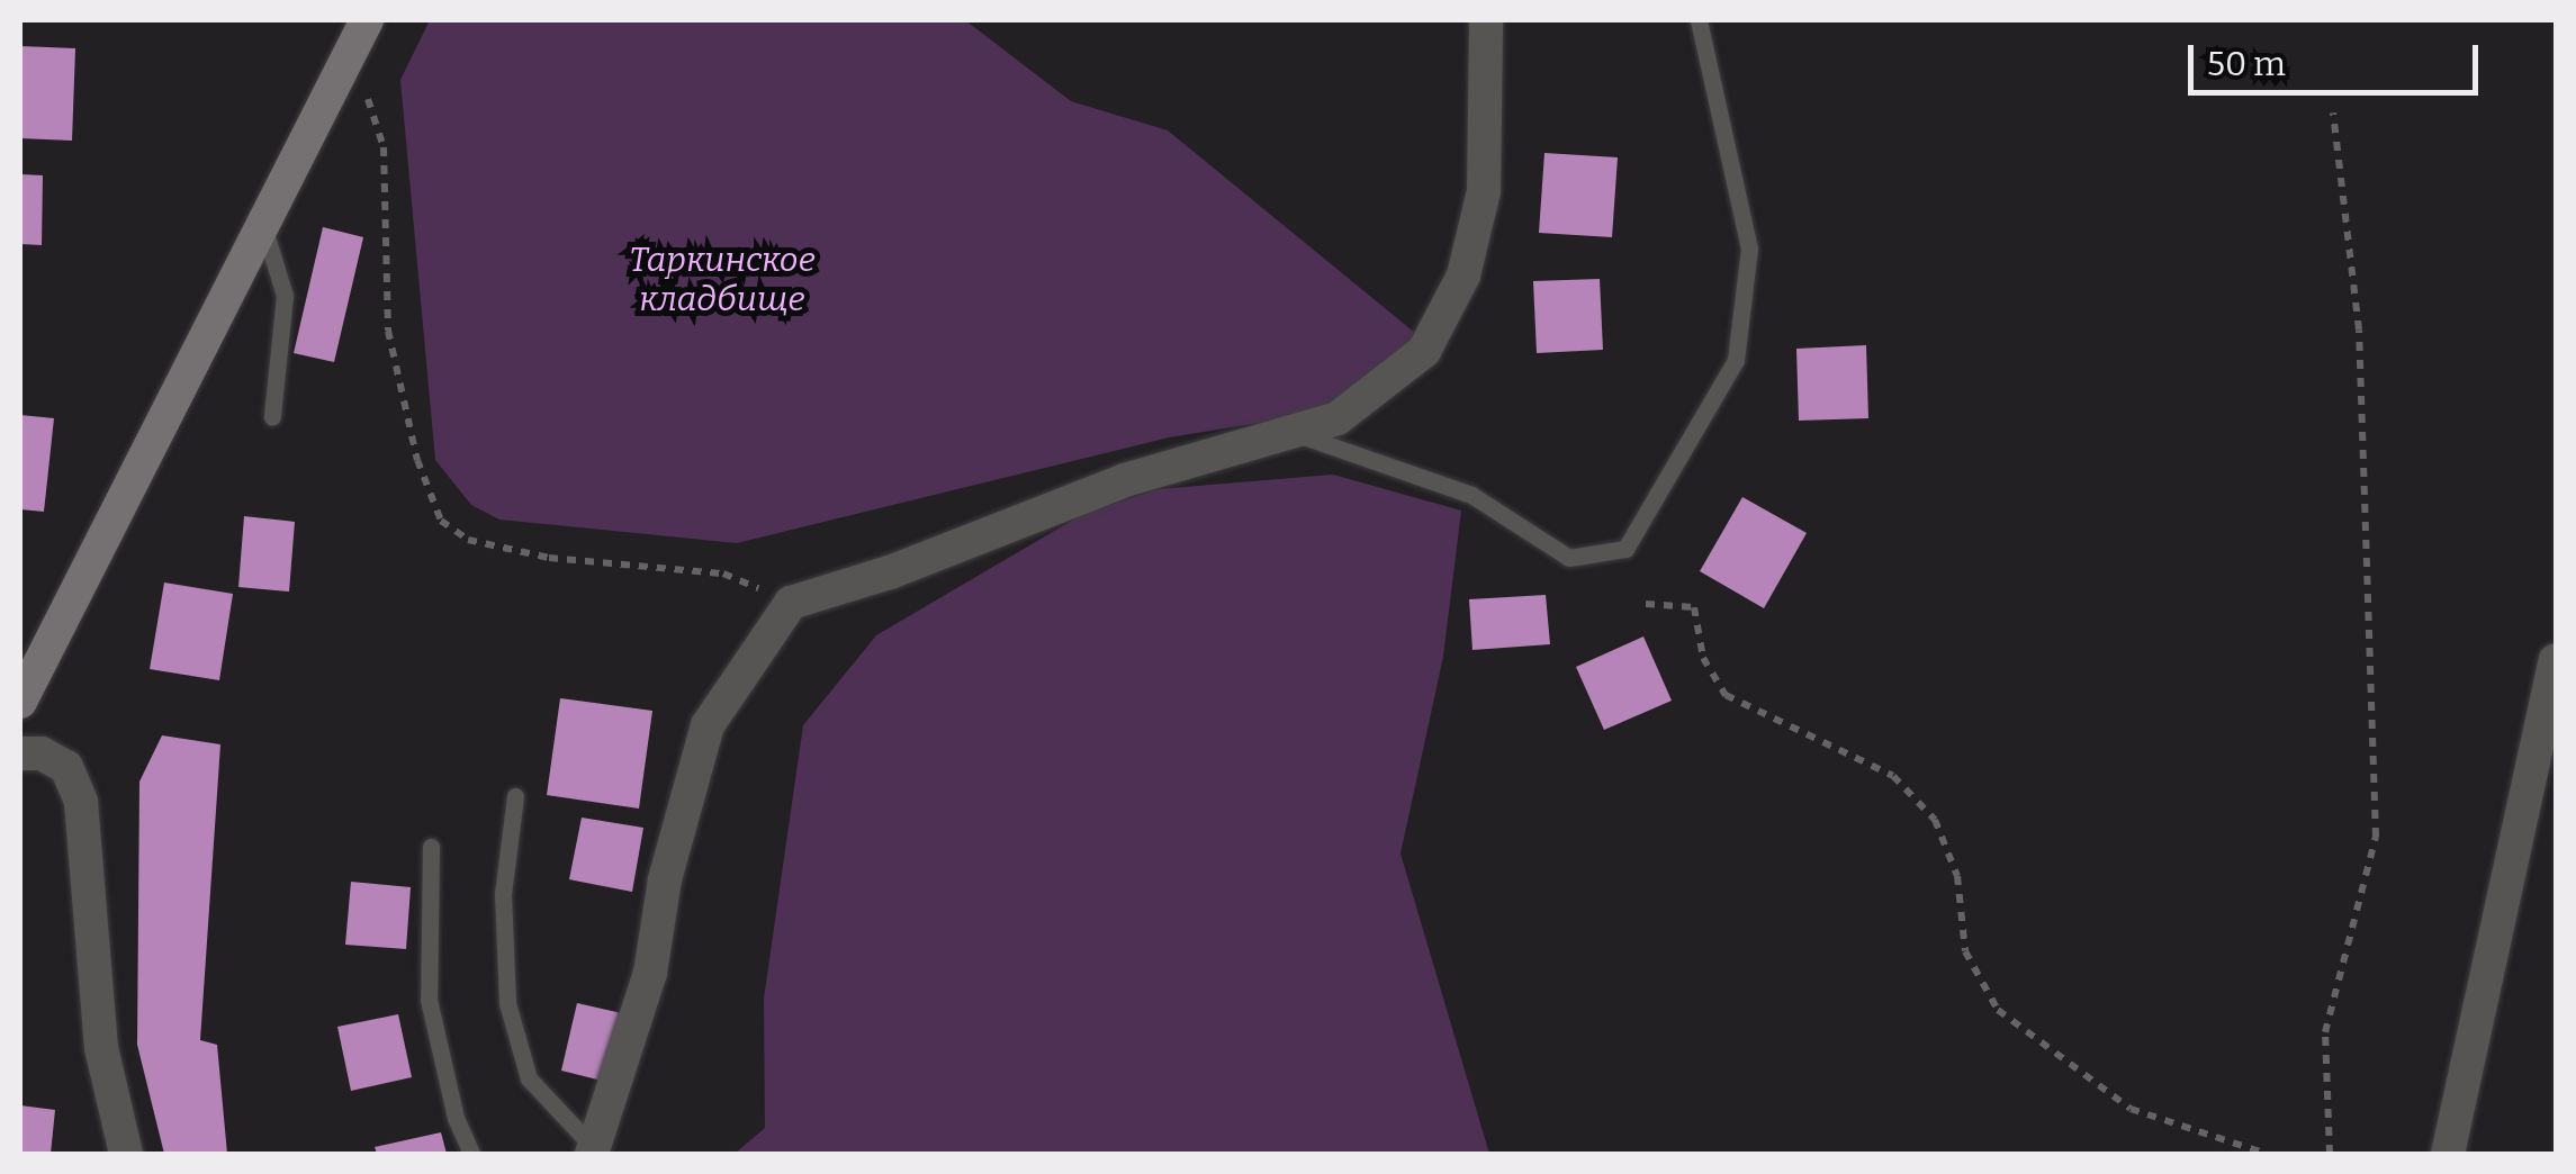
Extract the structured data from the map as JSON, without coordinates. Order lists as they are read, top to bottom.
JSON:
{
  "parks": ["Таркинское кладбище"],
  "scale_bar": "50 m"
}
